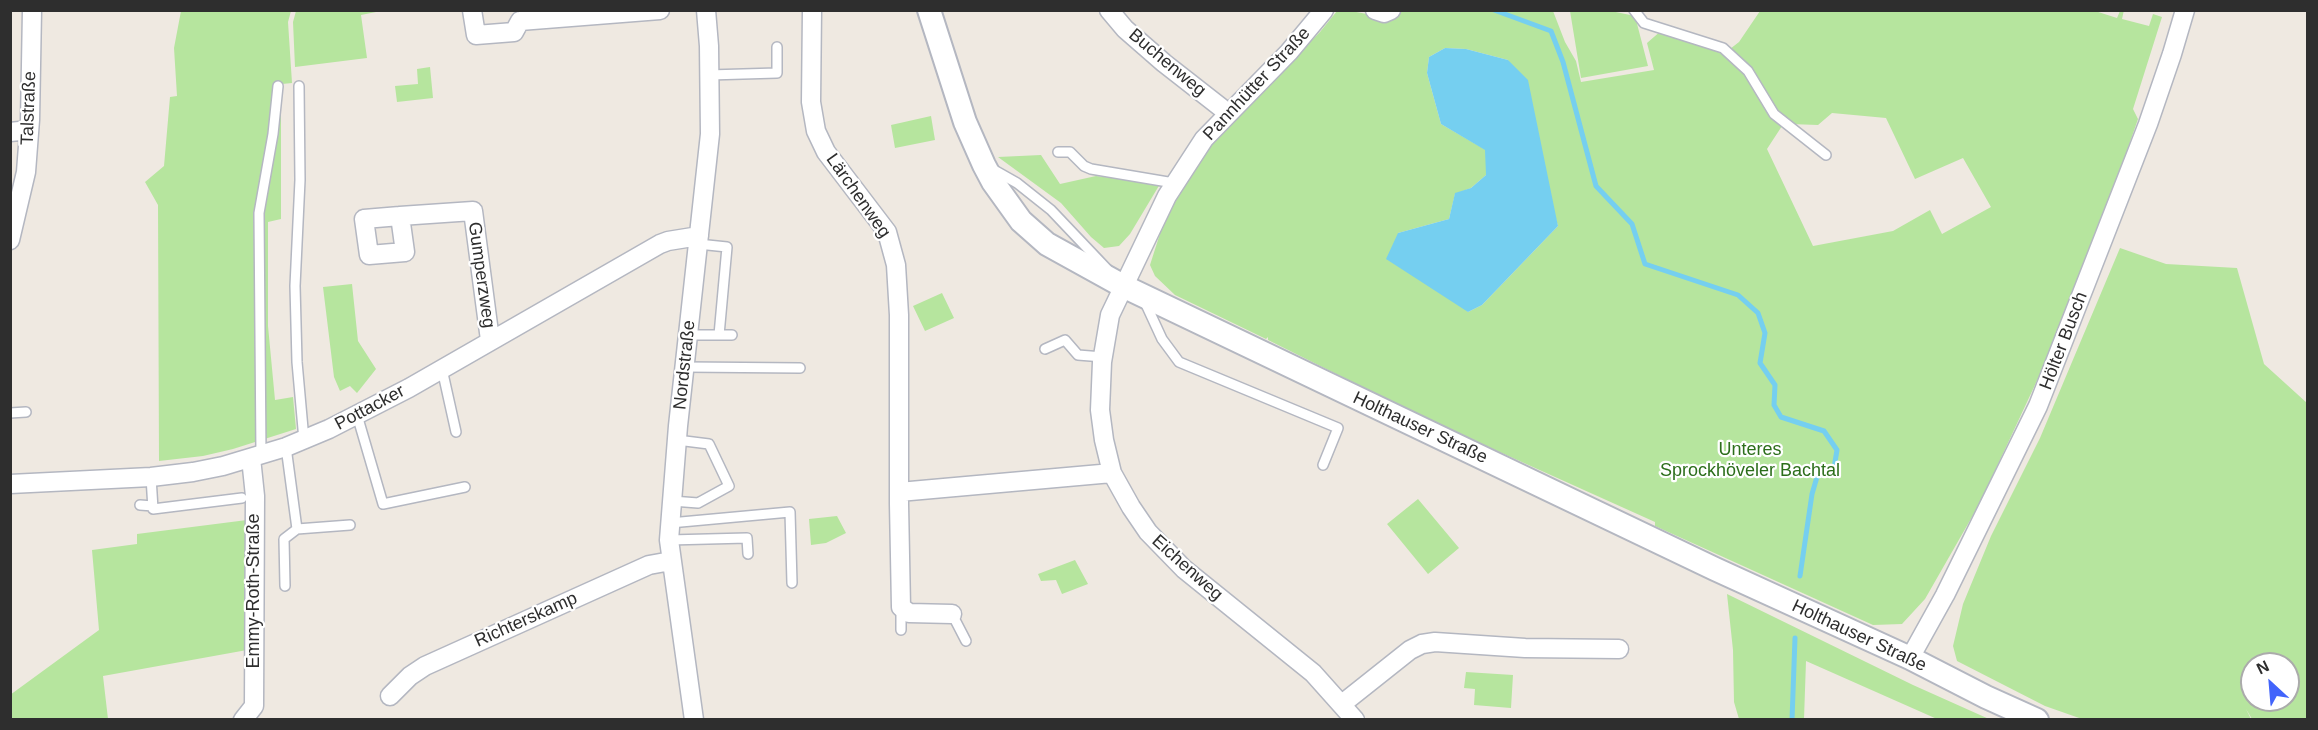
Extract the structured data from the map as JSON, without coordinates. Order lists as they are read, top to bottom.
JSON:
{
  "streets": {
    "street": [
      "Buchenweg",
      "Pannhütter Straße",
      "Talstraße",
      "Lärchenweg",
      "Gumperzweg",
      "Hölter Busch",
      "Nordstraße",
      "Pottacker",
      "Holthauser Straße",
      "Eichenweg",
      "Emmy-Roth-Straße",
      "Richterskamp"
    ]
  },
  "crossings": [
    ["Buchenweg", "Pannhütter Straße"],
    ["Pannhütter Straße", "Holthauser Straße"],
    ["Pannhütter Straße", "Eichenweg"],
    ["Gumperzweg", "Pottacker"],
    ["Hölter Busch", "Holthauser Straße"],
    ["Nordstraße", "Pottacker"],
    ["Nordstraße", "Richterskamp"],
    ["Pottacker", "Emmy-Roth-Straße"],
    ["Holthauser Straße", "Eichenweg"]
  ],
  "parks": ["Unteres Sprockhöveler Bachtal"],
  "north": "top left"
}
